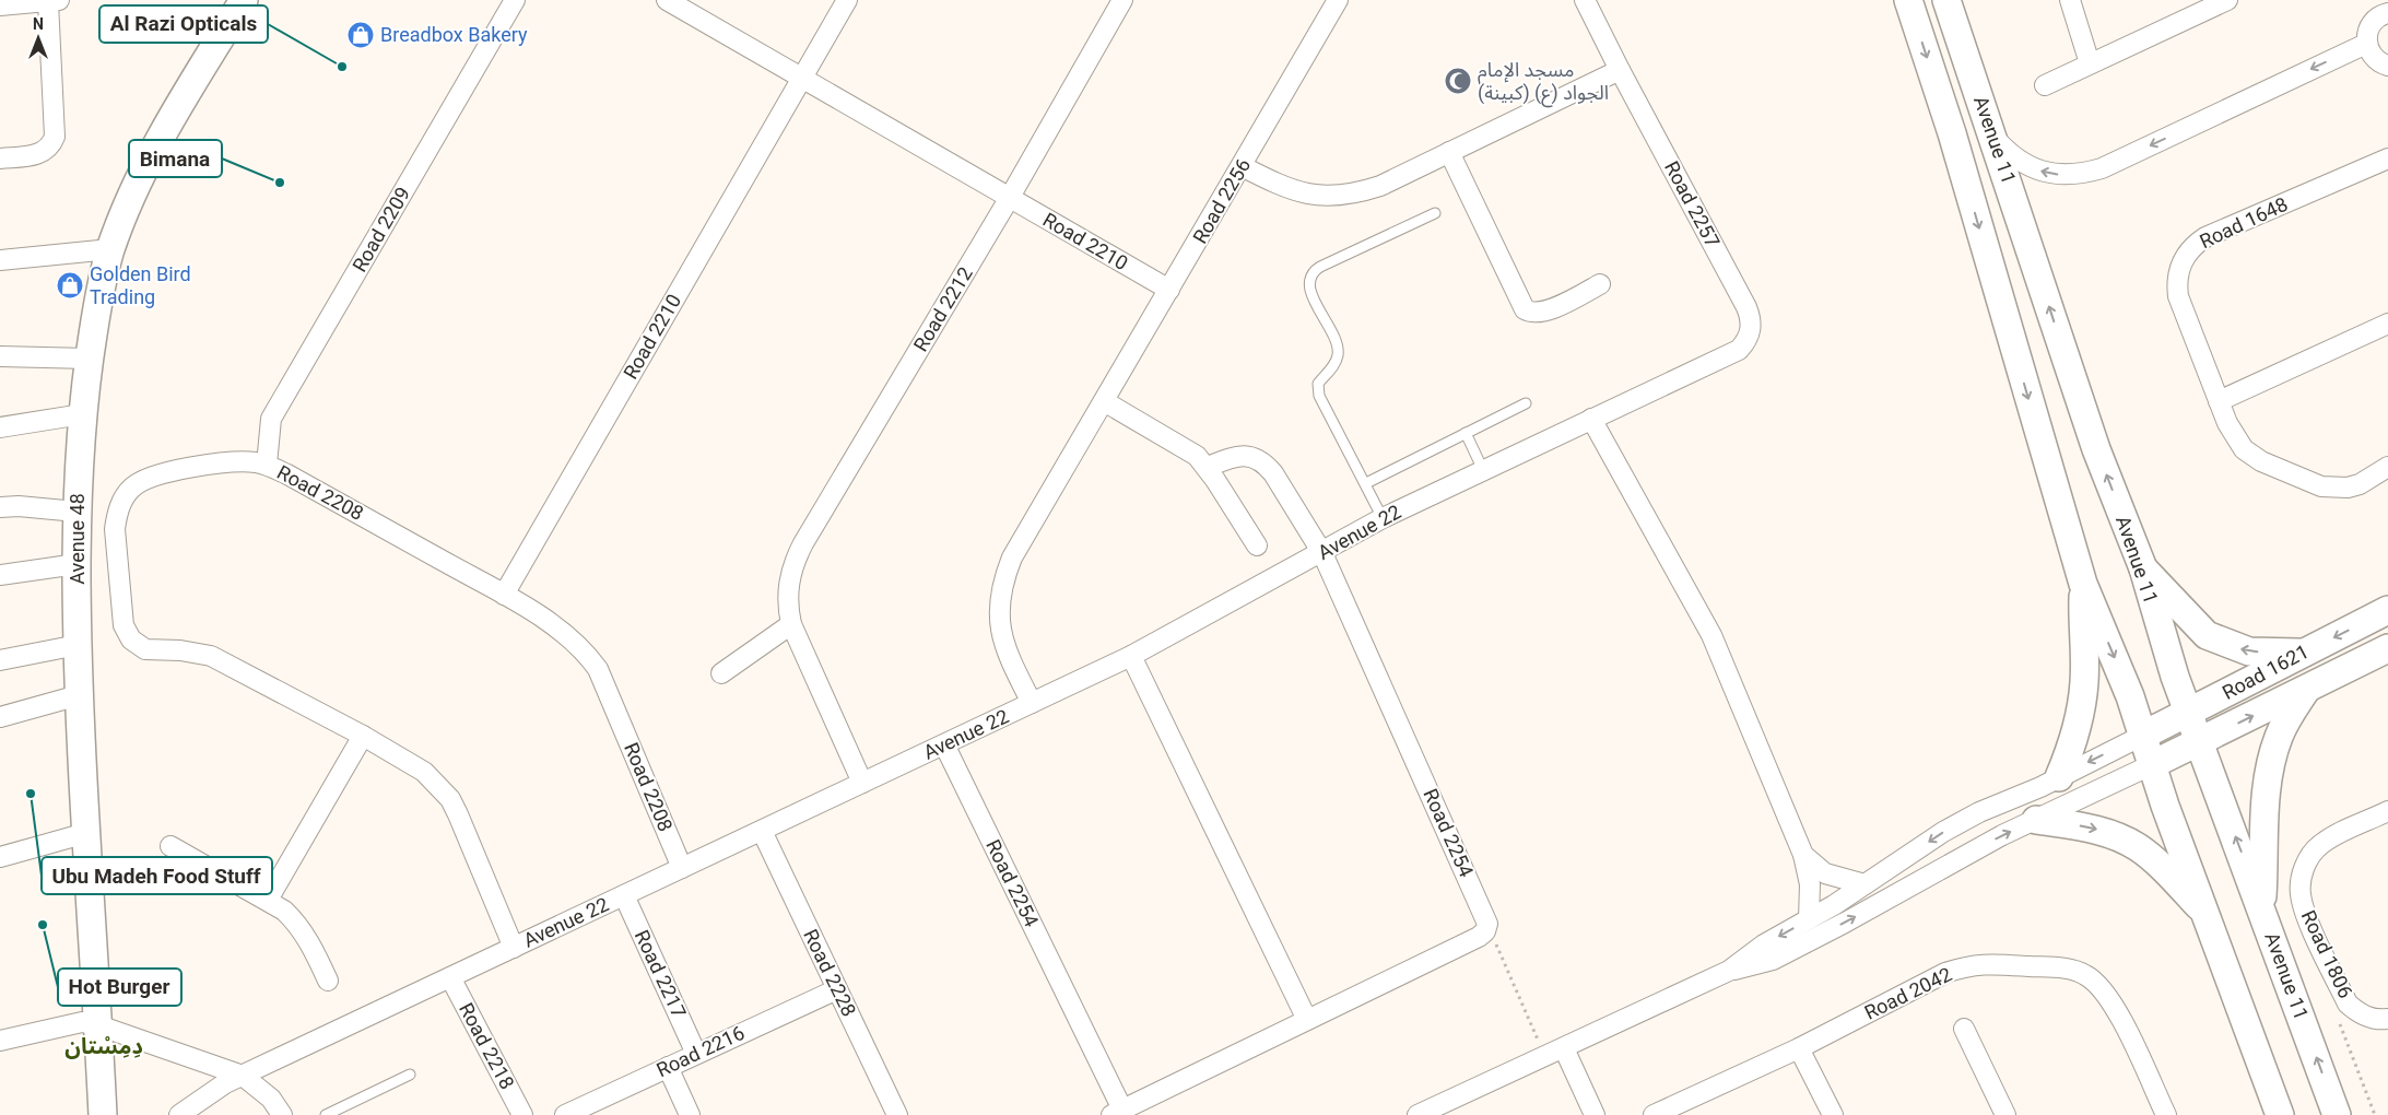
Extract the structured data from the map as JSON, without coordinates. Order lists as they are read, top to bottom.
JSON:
{
  "streets": {
    "street": [
      "Avenue 11",
      "Road 2256",
      "Road 2257",
      "Road 1648",
      "Road 2209",
      "Road 2210",
      "Road 2212",
      "Road 2208",
      "Avenue 22",
      "Avenue 48",
      "Road 1621",
      "Road 2254",
      "Road 1806",
      "Road 2228",
      "Road 2217",
      "Road 2042",
      "Road 2218",
      "Road 2216"
    ]
  },
  "crossings": [
    ["Avenue 11", "Road 1621"],
    ["Road 2256", "Road 2210"],
    ["Road 2256", "Avenue 22"],
    ["Road 2257", "Avenue 22"],
    ["Road 2209", "Road 2208"],
    ["Road 2210", "Road 2212"],
    ["Road 2210", "Road 2208"],
    ["Road 2212", "Avenue 22"],
    ["Road 2208", "Avenue 22"],
    ["Avenue 22", "Road 2254"],
    ["Avenue 22", "Road 2228"],
    ["Avenue 22", "Road 2217"],
    ["Avenue 22", "Road 2218"],
    ["Road 2228", "Road 2216"],
    ["Road 2217", "Road 2216"]
  ],
  "districts": ["دِمِسْتان"],
  "places": {
    "shop": ["Breadbox Bakery", "Golden Bird Trading"],
    "other": [
      "Al Razi Opticals",
      "Bimana",
      "Ubu Madeh Food Stuff",
      "Hot Burger"
    ],
    "mosque": ["مسجد الإمام الجواد (ع) (كبينة)"]
  },
  "north": "top"
}
